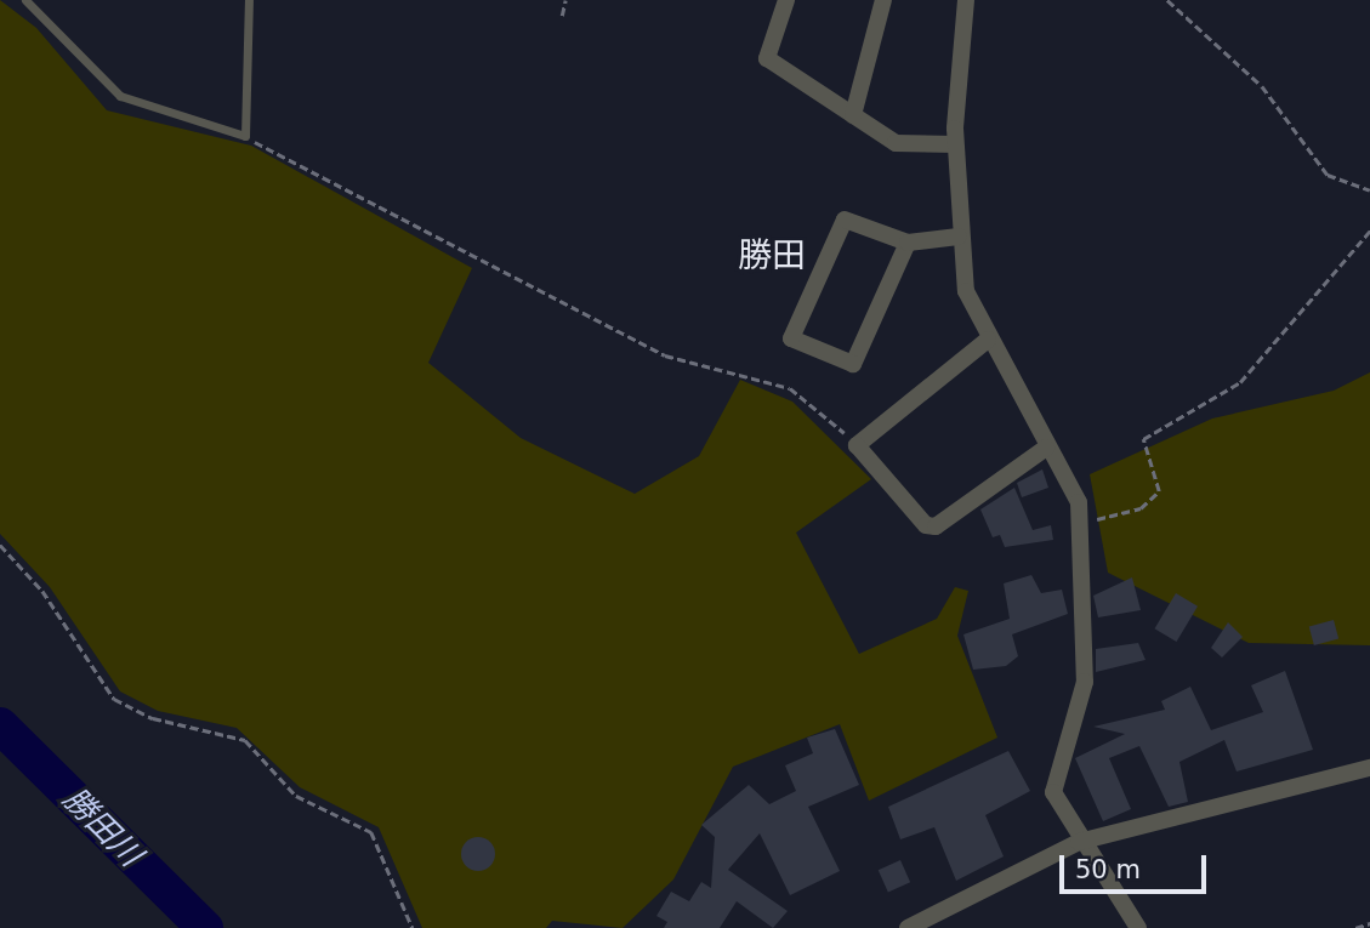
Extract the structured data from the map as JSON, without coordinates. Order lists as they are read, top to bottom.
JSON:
{
  "districts": ["勝田"],
  "water": ["勝田川"],
  "scale_bar": "50 m"
}
